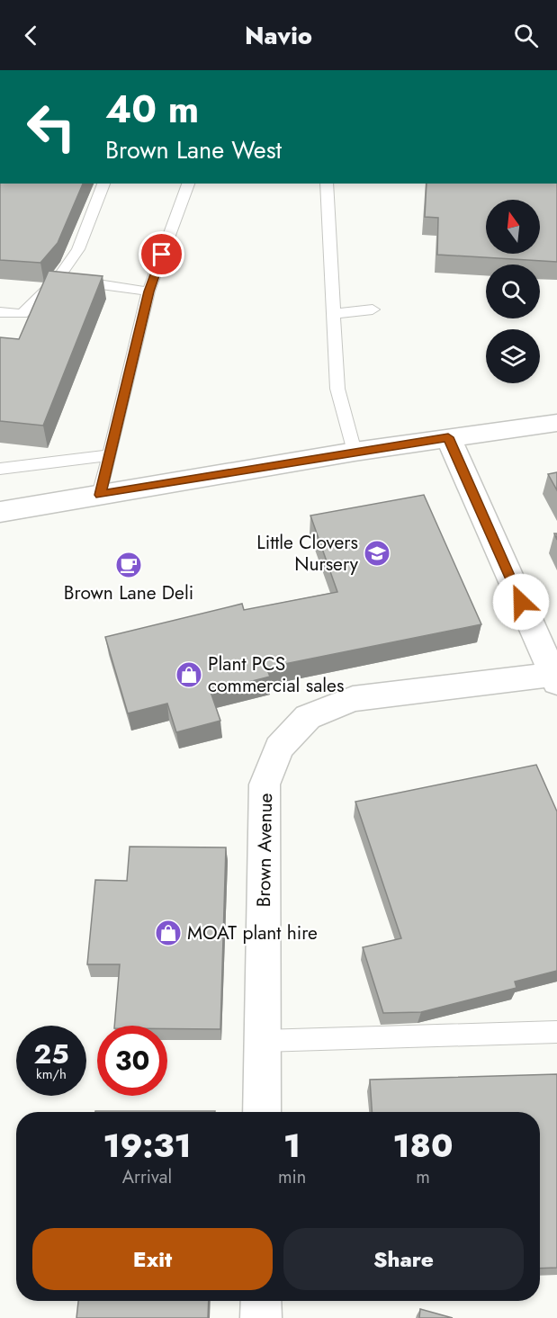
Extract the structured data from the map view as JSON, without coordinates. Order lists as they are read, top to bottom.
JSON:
{
  "streets": {
    "street": ["Brown Avenue"]
  },
  "places": {
    "school or university": ["Little Clovers Nursery"],
    "cafe": ["Brown Lane Deli"],
    "shop": ["Plant PCS commercial sales", "MOAT plant hire"]
  },
  "north": "top",
  "page": {
    "header": "Navio",
    "turn": ["40 m", "Brown Lane West"],
    "speed": "25 km/h",
    "limit": "30",
    "eta": [
      "19:31",
      "Arrival",
      "1",
      "min",
      "180",
      "m"
    ],
    "buttons": ["Exit", "Share"]
  }
}
